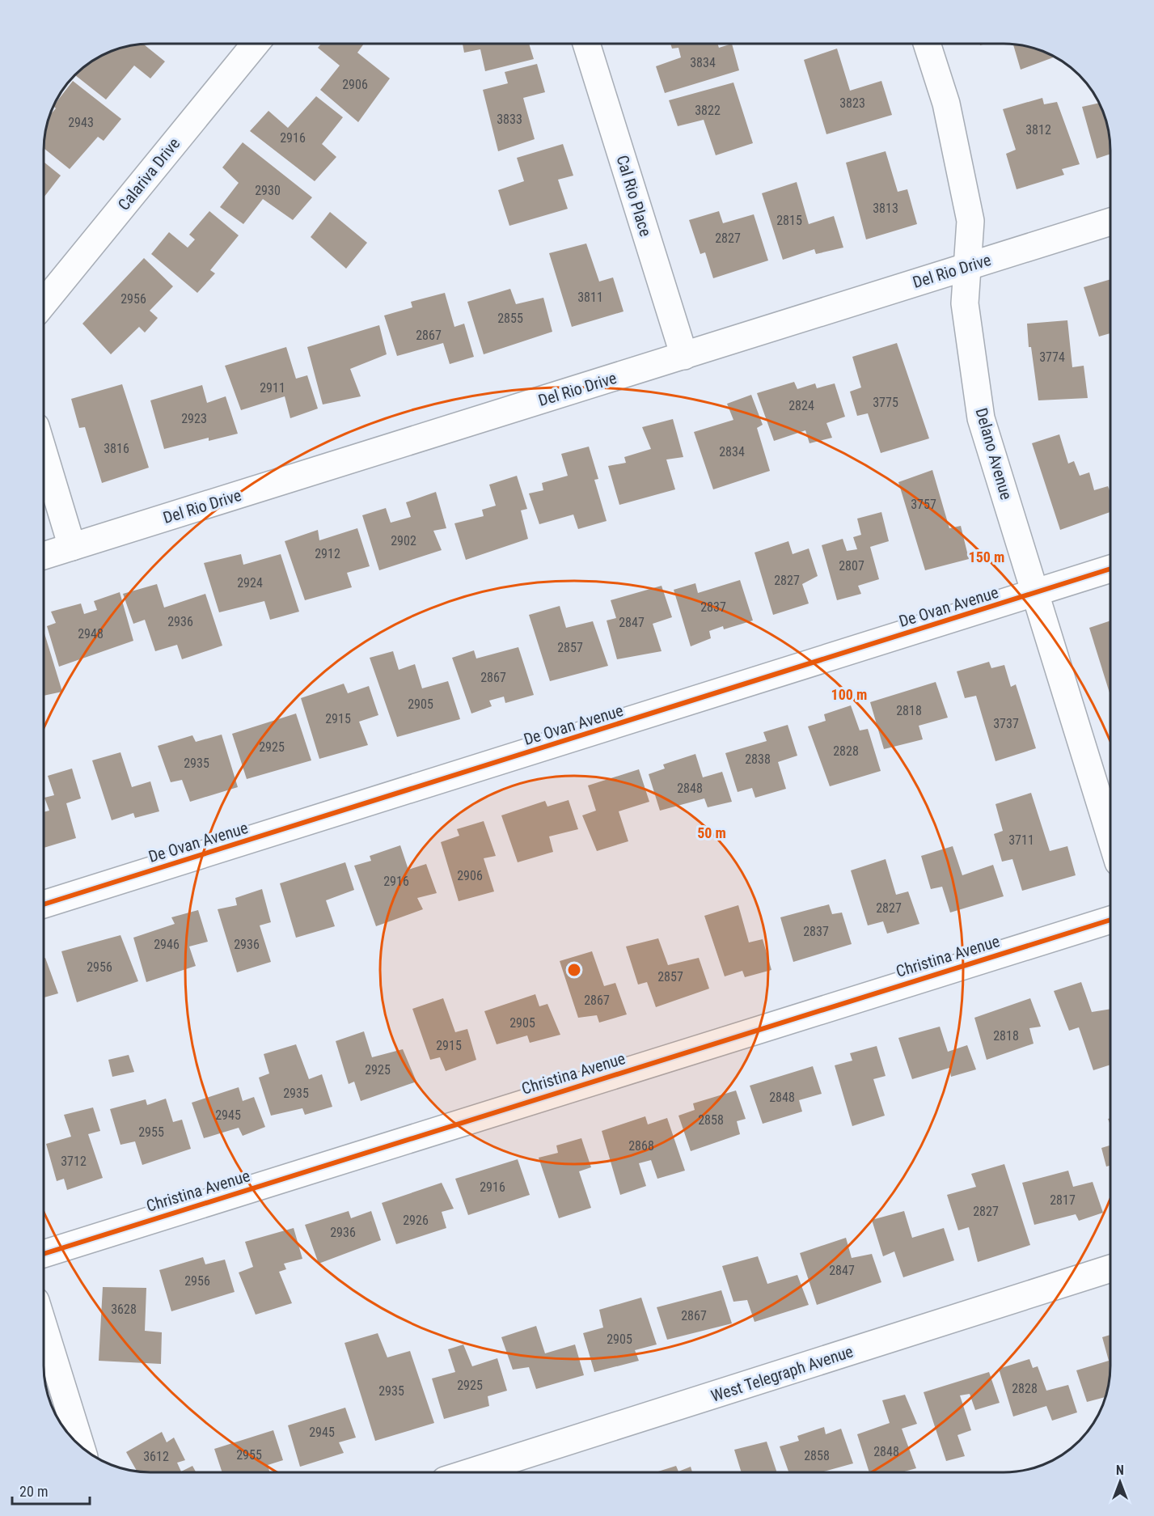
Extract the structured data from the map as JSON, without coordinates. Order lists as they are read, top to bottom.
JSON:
{
  "streets": {
    "street": [
      "Calariva Drive",
      "Cal Rio Place",
      "Del Rio Drive",
      "Delano Avenue",
      "De Ovan Avenue",
      "Christina Avenue",
      "West Telegraph Avenue"
    ]
  },
  "crossings": [
    ["Cal Rio Place", "Del Rio Drive"],
    ["Del Rio Drive", "Delano Avenue"],
    ["Delano Avenue", "De Ovan Avenue"]
  ],
  "house_numbers": [
    "3834",
    "2906",
    "3823",
    "3822",
    "3833",
    "2943",
    "3812",
    "2916",
    "2930",
    "3813",
    "2815",
    "2827",
    "3811",
    "2956",
    "2855",
    "2867",
    "3774",
    "2911",
    "3775",
    "2824",
    "2923",
    "3816",
    "2834",
    "3757",
    "2902",
    "2912",
    "2807",
    "2827",
    "2924",
    "2837",
    "2936",
    "2847",
    "2948",
    "2857",
    "2867",
    "2905",
    "2818",
    "2915",
    "3737",
    "2925",
    "2828",
    "2838",
    "2935",
    "2848",
    "3711",
    "2906",
    "2916",
    "2827",
    "2837",
    "2946",
    "2936",
    "2956",
    "2857",
    "2867",
    "2905",
    "2818",
    "2915",
    "2925",
    "2935",
    "2848",
    "2945",
    "2858",
    "2955",
    "2868",
    "3712",
    "2916",
    "2817",
    "2827",
    "2926",
    "2936",
    "2847",
    "2956",
    "3628",
    "2867",
    "2905",
    "2925",
    "2828",
    "2935",
    "2945",
    "2848",
    "2955",
    "2858",
    "3612"
  ],
  "scale_bar": "20 m",
  "north": "top",
  "rings": ["150 m", "100 m", "50 m"]
}
